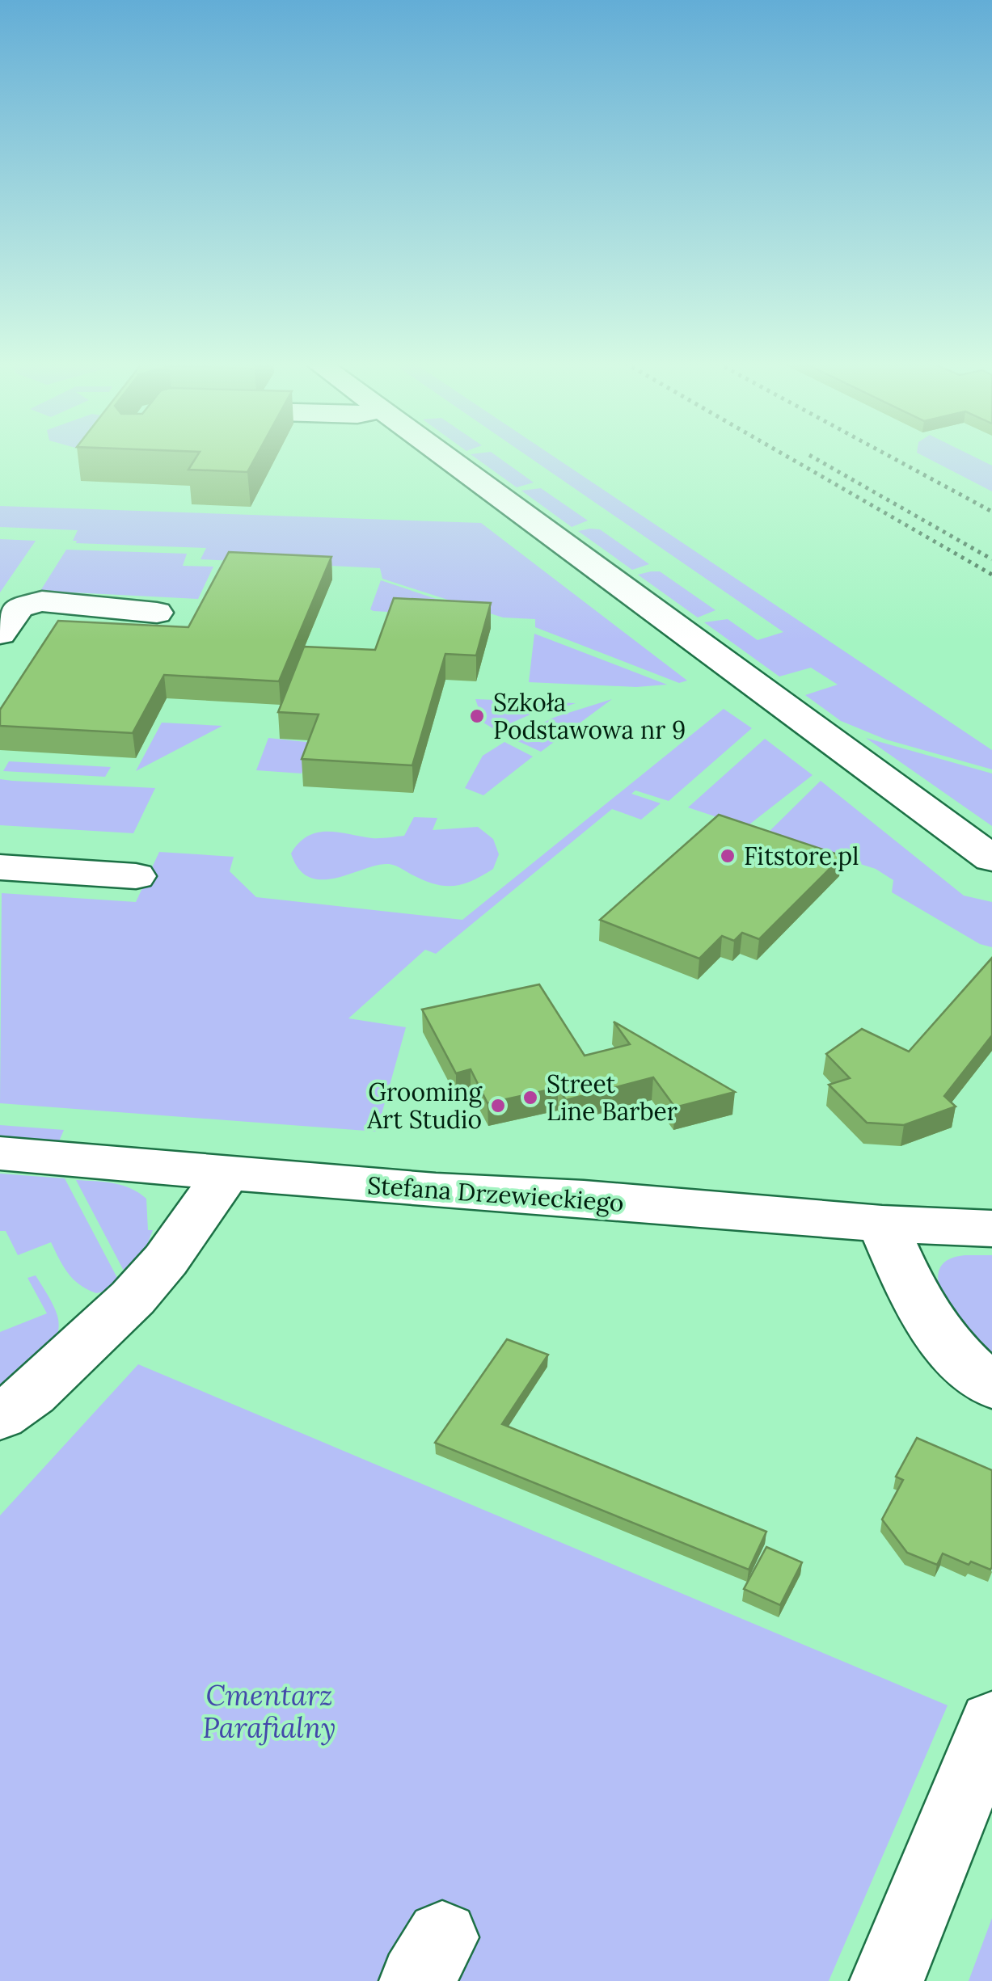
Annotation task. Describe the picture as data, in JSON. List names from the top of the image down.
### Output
{
  "streets": {
    "street": ["Stefana Drzewieckiego"]
  },
  "parks": ["Cmentarz Parafialny"],
  "places": [
    "Szkoła Podstawowa nr 9",
    "Fitstore.pl",
    "Street Line Barber",
    "Grooming Art Studio"
  ]
}
